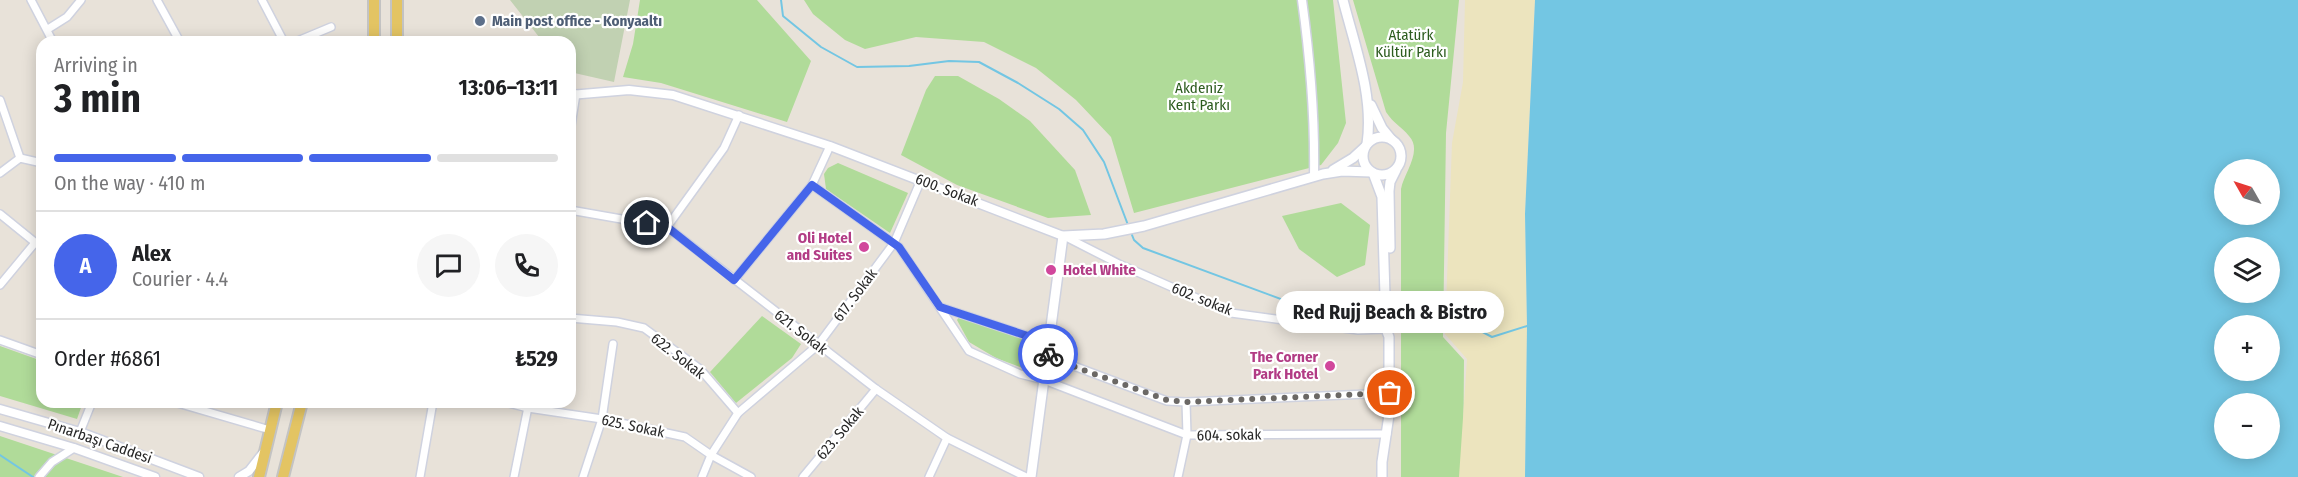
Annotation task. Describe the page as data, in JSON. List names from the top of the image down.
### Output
{
  "streets": {
    "main road": ["600. Sokak"],
    "street": [
      "617. Sokak",
      "602. sokak",
      "621. Sokak",
      "622. Sokak",
      "625. Sokak",
      "623. Sokak",
      "604. sokak",
      "Pınarbaşı Caddesi"
    ]
  },
  "crossings": [
    ["600. Sokak", "617. Sokak"],
    ["600. Sokak", "602. sokak"],
    ["617. Sokak", "621. Sokak"],
    ["617. Sokak", "622. Sokak"],
    ["617. Sokak", "625. Sokak"],
    ["617. Sokak", "604. sokak"],
    ["621. Sokak", "623. Sokak"]
  ],
  "parks": ["Atatürk Kültür Parkı", "Akdeniz Kent Parkı"],
  "places": [
    "Main post office - Konyaaltı",
    "Oli Hotel and Suites",
    "Hotel White",
    "The Corner Park Hotel",
    "Red Rujj Beach & Bistro"
  ],
  "north": "top left",
  "page": {
    "heading": ["3 min", "Arriving in", "13:06–13:11"],
    "panel": [
      "Alex",
      "Courier · 4.4",
      "Order #6861",
      "₺529"
    ],
    "bar": "On the way · 410 m",
    "map_buttons": ["+", "−"],
    "round": "A",
    "bubble": "Red Rujj Beach & Bistro"
  }
}
